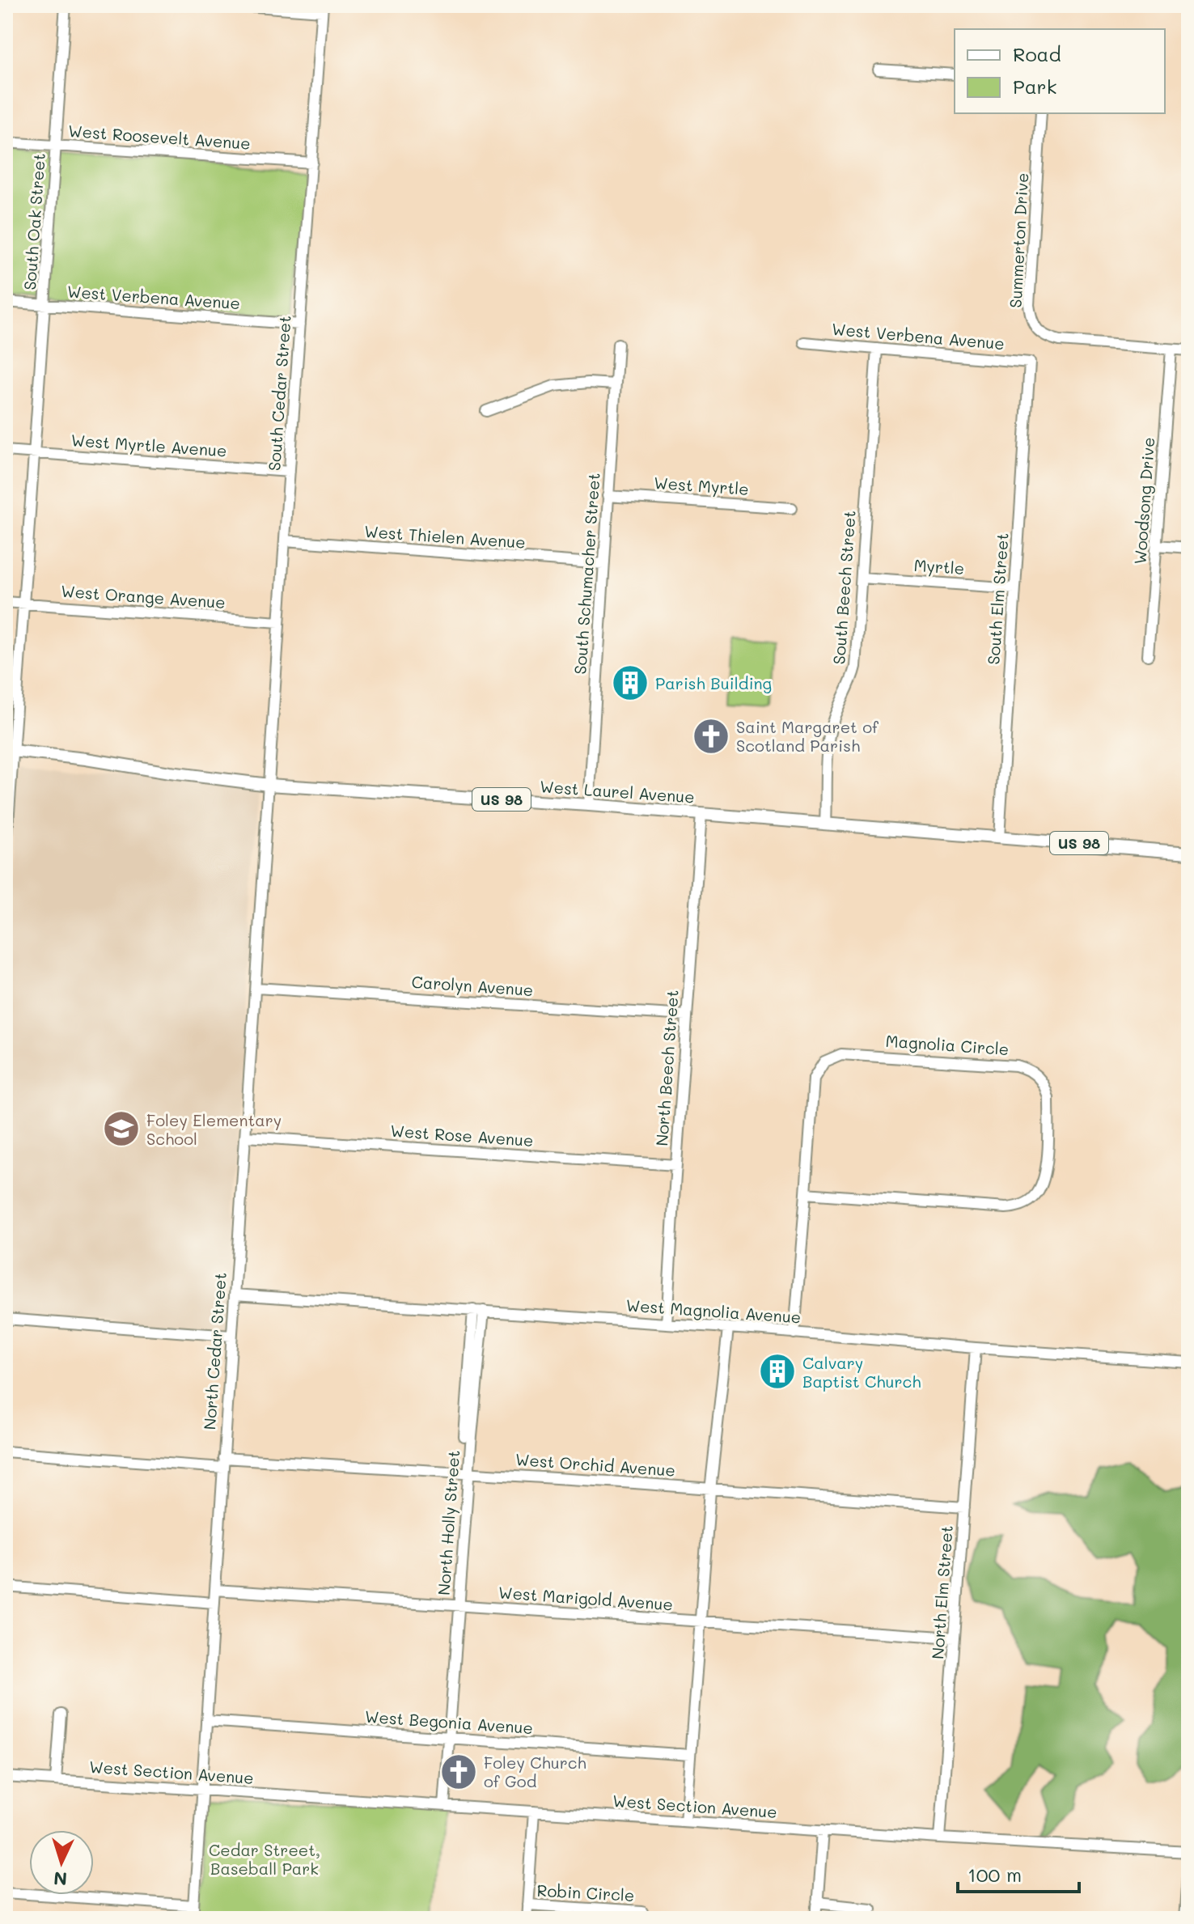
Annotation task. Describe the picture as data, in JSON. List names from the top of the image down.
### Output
{
  "streets": {
    "main road": ["West Laurel Avenue", "US 98"],
    "street": [
      "West Roosevelt Avenue",
      "South Oak Street",
      "Summerton Drive",
      "West Verbena Avenue",
      "South Cedar Street",
      "West Myrtle Avenue",
      "West Myrtle",
      "Woodsong Drive",
      "West Thielen Avenue",
      "Myrtle",
      "South Schumacher Street",
      "South Beech Street",
      "West Orange Avenue",
      "South Elm Street",
      "Carolyn Avenue",
      "Magnolia Circle",
      "North Beech Street",
      "West Rose Avenue",
      "West Magnolia Avenue",
      "North Cedar Street",
      "West Orchid Avenue",
      "North Holly Street",
      "North Elm Street",
      "West Marigold Avenue",
      "West Begonia Avenue",
      "West Section Avenue",
      "Robin Circle"
    ]
  },
  "crossings": [
    ["West Roosevelt Avenue", "South Oak Street"],
    ["West Roosevelt Avenue", "South Cedar Street"],
    ["South Oak Street", "West Verbena Avenue"],
    ["South Oak Street", "West Myrtle Avenue"],
    ["South Oak Street", "West Orange Avenue"],
    ["South Oak Street", "West Laurel Avenue"],
    ["Summerton Drive", "Woodsong Drive"],
    ["West Verbena Avenue", "South Cedar Street"],
    ["West Verbena Avenue", "South Beech Street"],
    ["West Verbena Avenue", "South Elm Street"],
    ["South Cedar Street", "West Myrtle Avenue"],
    ["South Cedar Street", "West Thielen Avenue"],
    ["South Cedar Street", "West Orange Avenue"],
    ["South Cedar Street", "West Laurel Avenue"],
    ["South Cedar Street", "North Cedar Street"],
    ["West Myrtle", "South Schumacher Street"],
    ["West Thielen Avenue", "South Schumacher Street"],
    ["Myrtle", "South Beech Street"],
    ["Myrtle", "South Elm Street"],
    ["South Schumacher Street", "West Laurel Avenue"],
    ["South Beech Street", "West Laurel Avenue"],
    ["South Elm Street", "West Laurel Avenue"],
    ["West Laurel Avenue", "North Beech Street"],
    ["West Laurel Avenue", "North Cedar Street"],
    ["Carolyn Avenue", "North Beech Street"],
    ["Carolyn Avenue", "North Cedar Street"],
    ["Magnolia Circle", "West Magnolia Avenue"],
    ["North Beech Street", "West Rose Avenue"],
    ["North Beech Street", "West Magnolia Avenue"],
    ["West Rose Avenue", "North Cedar Street"],
    ["West Magnolia Avenue", "North Cedar Street"],
    ["West Magnolia Avenue", "North Elm Street"],
    ["North Cedar Street", "West Orchid Avenue"],
    ["North Cedar Street", "West Marigold Avenue"],
    ["North Cedar Street", "West Begonia Avenue"],
    ["North Cedar Street", "West Section Avenue"],
    ["West Orchid Avenue", "North Holly Street"],
    ["West Orchid Avenue", "North Elm Street"],
    ["North Holly Street", "West Marigold Avenue"],
    ["North Holly Street", "West Begonia Avenue"],
    ["North Holly Street", "West Section Avenue"],
    ["North Elm Street", "West Marigold Avenue"],
    ["North Elm Street", "West Section Avenue"]
  ],
  "parks": ["Cedar Street, Baseball Park"],
  "places": {
    "building": ["Parish Building", "Calvary Baptist Church"],
    "church": ["Saint Margaret of Scotland Parish", "Foley Church of God"],
    "school or university": ["Foley Elementary School"]
  },
  "legend": ["Road", "Park"],
  "scale_bar": "100 m",
  "north": "bottom"
}
